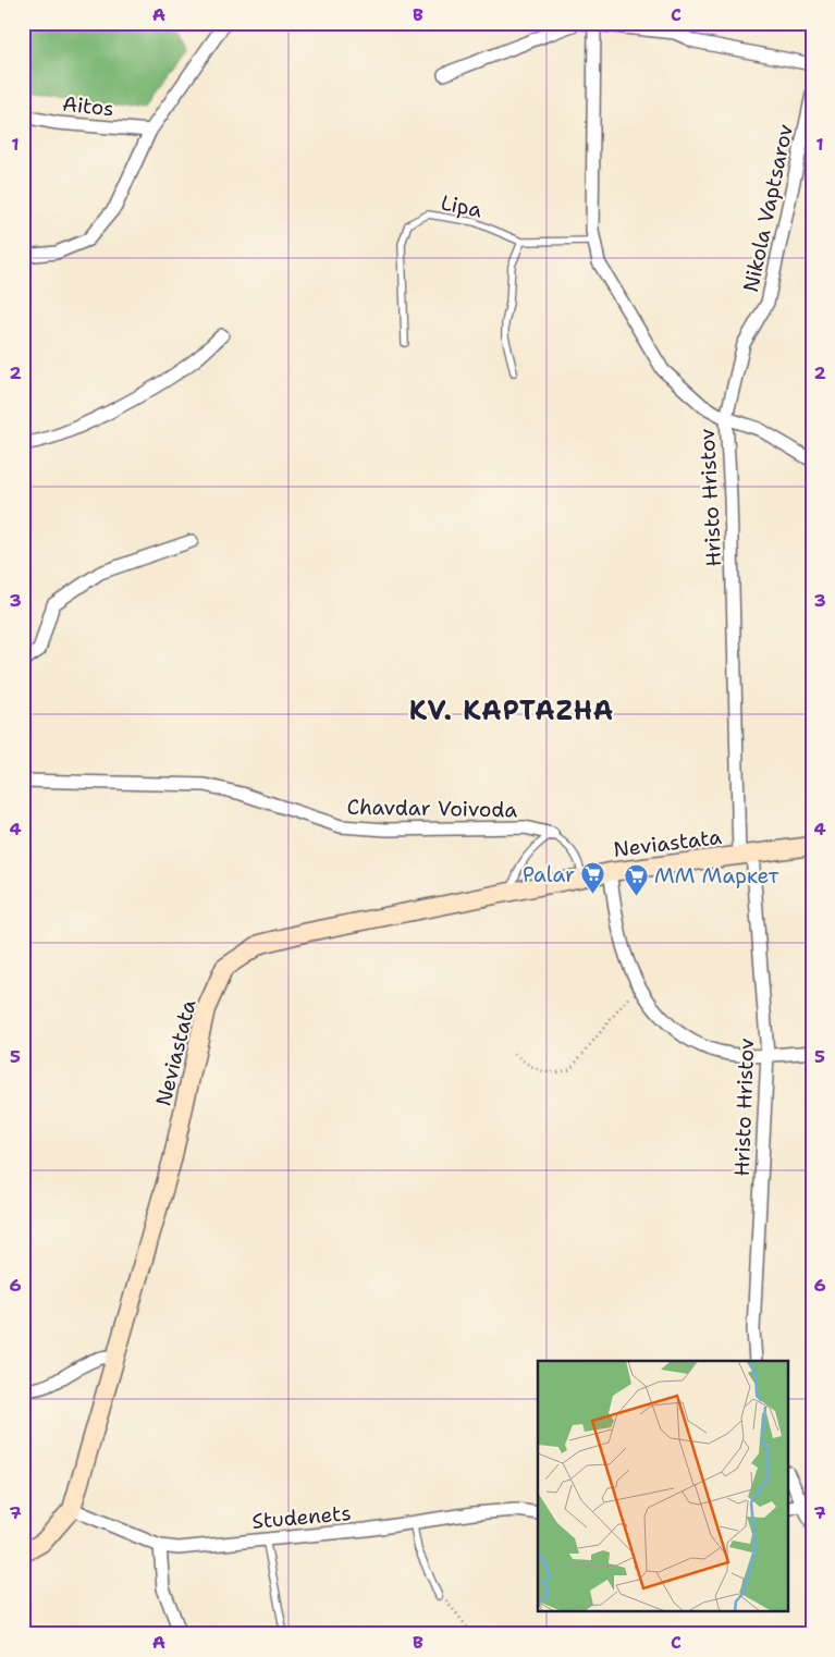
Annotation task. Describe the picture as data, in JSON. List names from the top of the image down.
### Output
{
  "streets": {
    "street": [
      "Aitos",
      "Nikola Vaptsarov",
      "Hristo Hristov",
      "Chavdar Voivoda",
      "Neviastata",
      "Studenets"
    ],
    "lane": ["Lipa"]
  },
  "crossings": [
    ["Lipa", "Hristo Hristov"],
    ["Nikola Vaptsarov", "Hristo Hristov"],
    ["Hristo Hristov", "Neviastata"],
    ["Neviastata", "Studenets"]
  ],
  "districts": ["KV. KAPTAZHA"],
  "places": {
    "supermarket": ["Palar", "ММ Маркет"]
  },
  "grid": {
    "columns": ["A", "B", "C"],
    "rows": [
      "1",
      "2",
      "3",
      "4",
      "5",
      "6",
      "7"
    ]
  }
}
